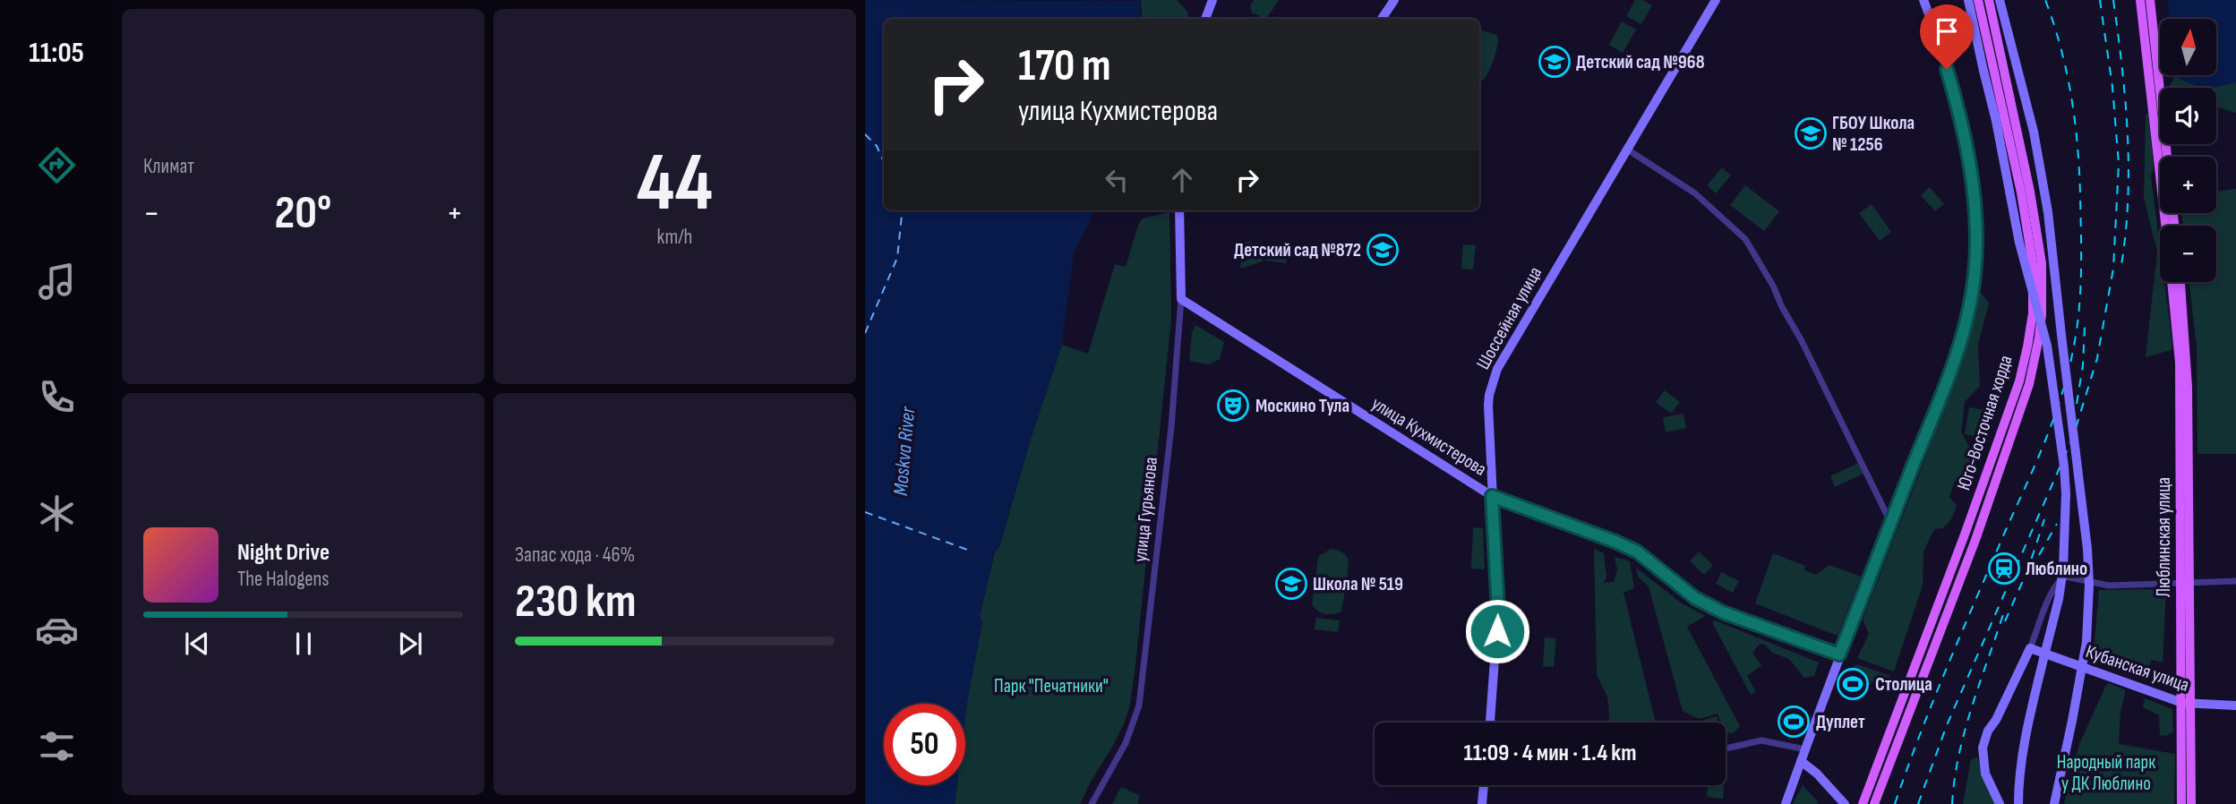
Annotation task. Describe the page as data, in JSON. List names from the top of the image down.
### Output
{
  "streets": {
    "main road": [
      "Шоссейная улица",
      "Юго-Восточная хорда",
      "улица Кухмистерова",
      "улица Гурьянова",
      "Люблинская улица",
      "Кубанская улица"
    ]
  },
  "crossings": [
    ["Шоссейная улица", "улица Кухмистерова"],
    ["улица Кухмистерова", "улица Гурьянова"],
    ["Люблинская улица", "Кубанская улица"]
  ],
  "water": ["Moskva River"],
  "parks": ["Парк \"Печатники\"", "Народный парк у ДК Люблино"],
  "places": {
    "school or university": [
      "Детский сад №968",
      "ГБОУ Школа № 1256",
      "Детский сад №872",
      "Школа № 519"
    ],
    "theatre": ["Москино Тула"],
    "station": ["Люблино"],
    "sports": ["Столица", "Дуплет"]
  },
  "north": "top",
  "page": {
    "tabs": "11:05",
    "tile": [
      "Климат",
      ["44", "km/h"],
      ["Запас хода · 46%", "230 km"]
    ],
    "map_buttons": ["+", "−"],
    "turn": ["170 m", "улица Кухмистерова"],
    "heat": ["−", "20°", "+"],
    "song": ["Night Drive", "The Halogens"],
    "limit": "50",
    "trip": "11:09 · 4 мин · 1.4 km"
  }
}
